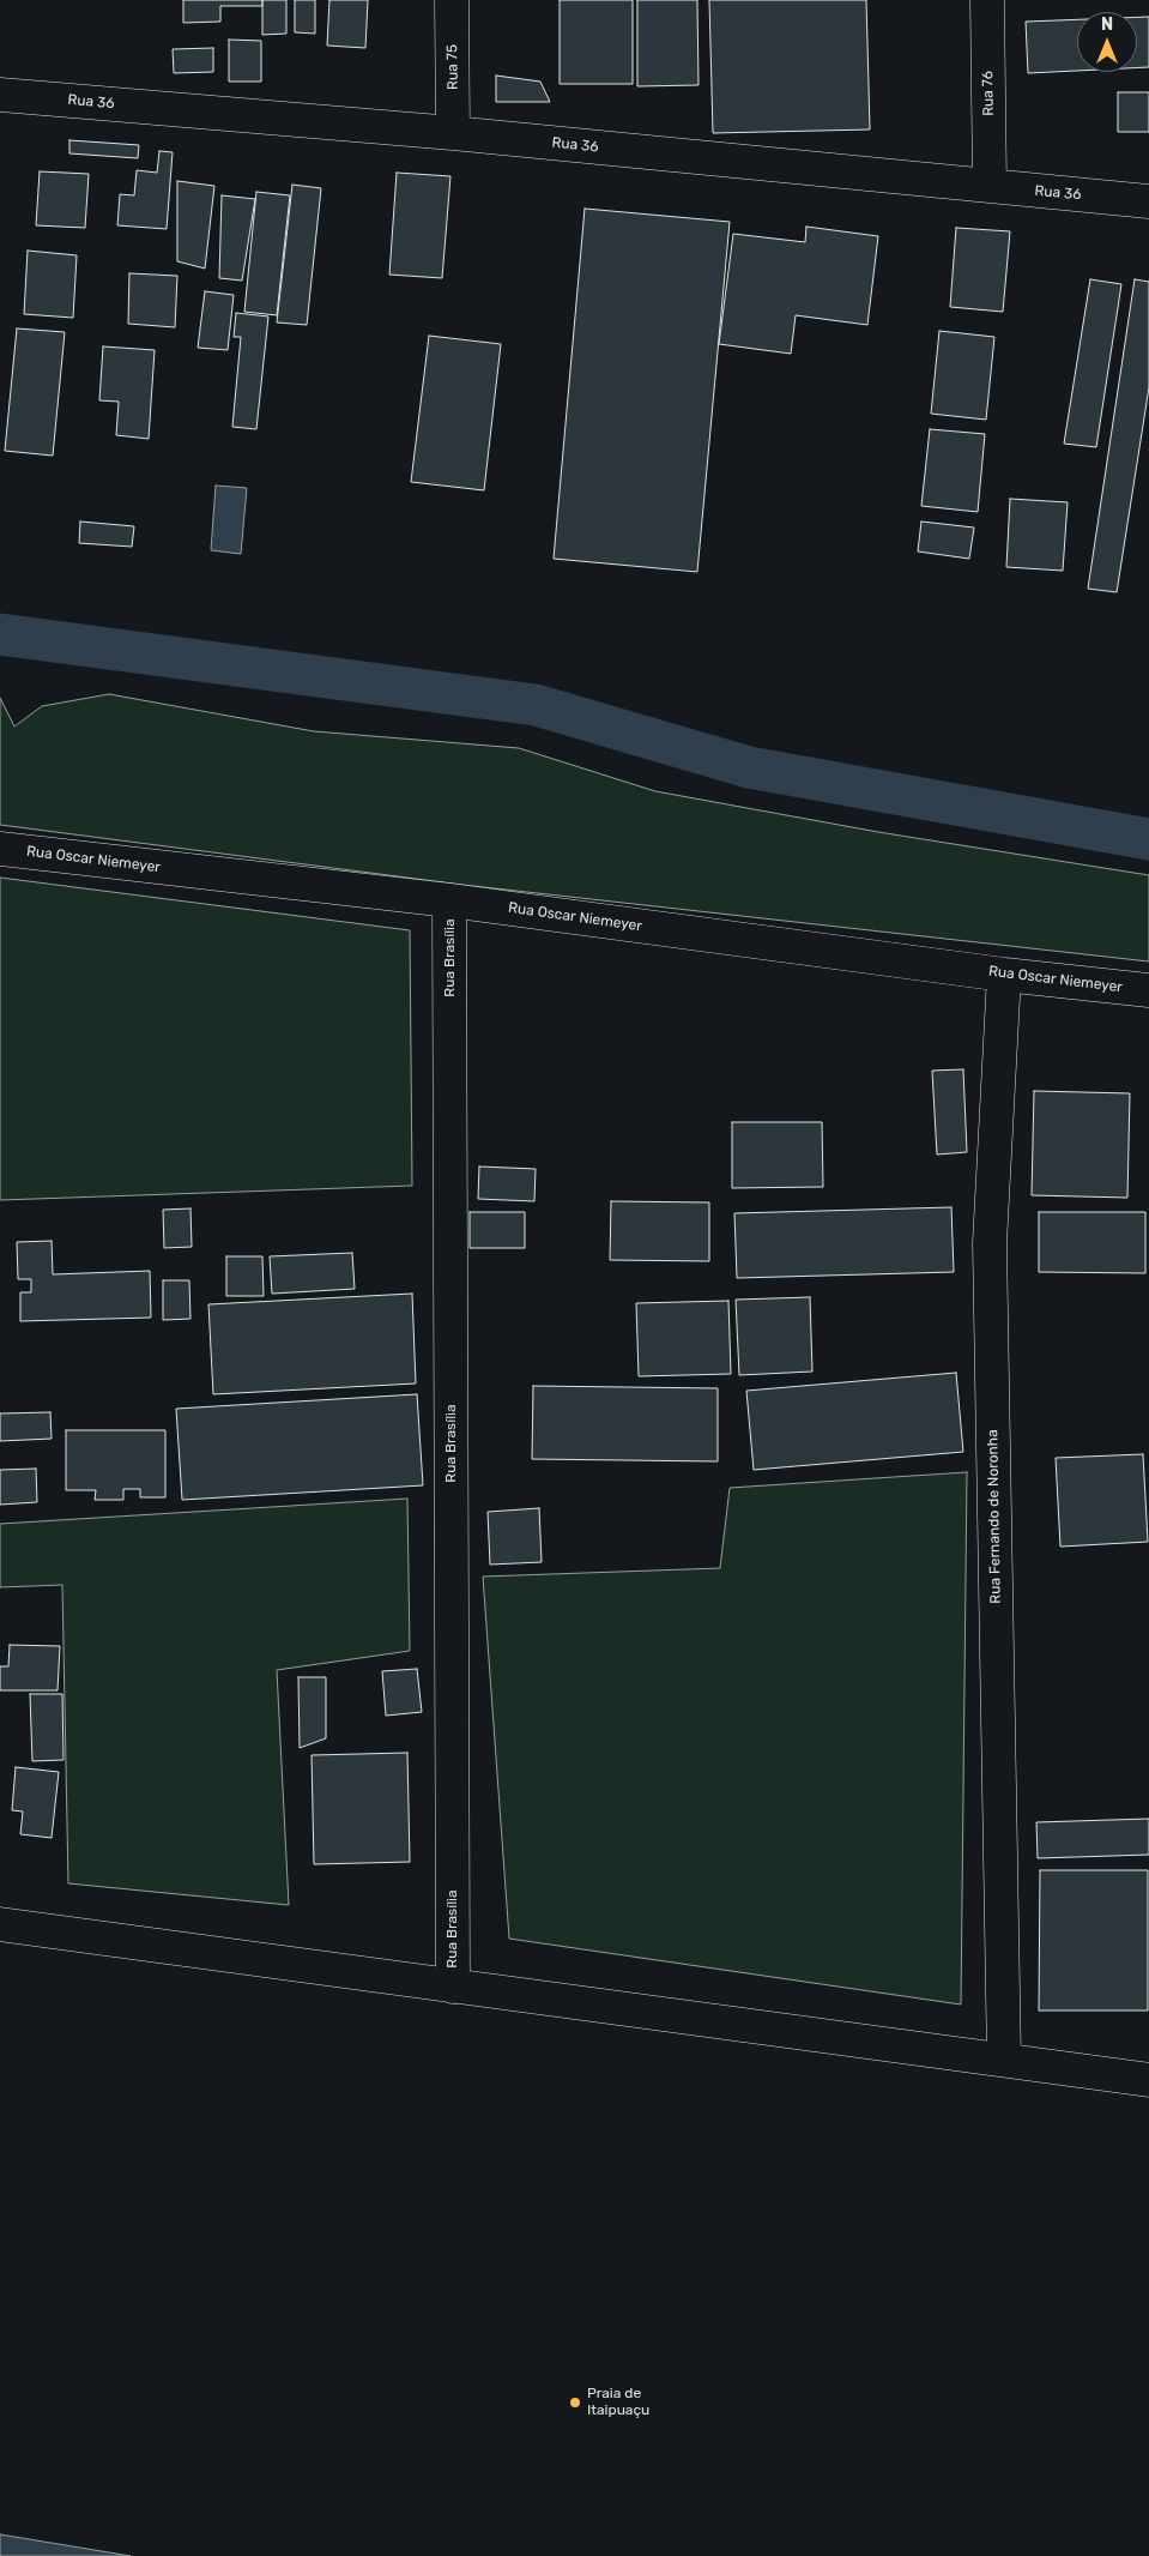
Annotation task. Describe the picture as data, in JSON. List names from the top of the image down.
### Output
{
  "streets": {
    "street": [
      "Rua 75",
      "Rua 76",
      "Rua 36",
      "Rua Oscar Niemeyer",
      "Rua Brasília",
      "Rua Fernando de Noronha"
    ]
  },
  "crossings": [
    ["Rua 75", "Rua 36"],
    ["Rua 76", "Rua 36"],
    ["Rua Oscar Niemeyer", "Rua Brasília"],
    ["Rua Oscar Niemeyer", "Rua Fernando de Noronha"]
  ],
  "places": ["Praia de Itaipuaçu"],
  "north": "top"
}
